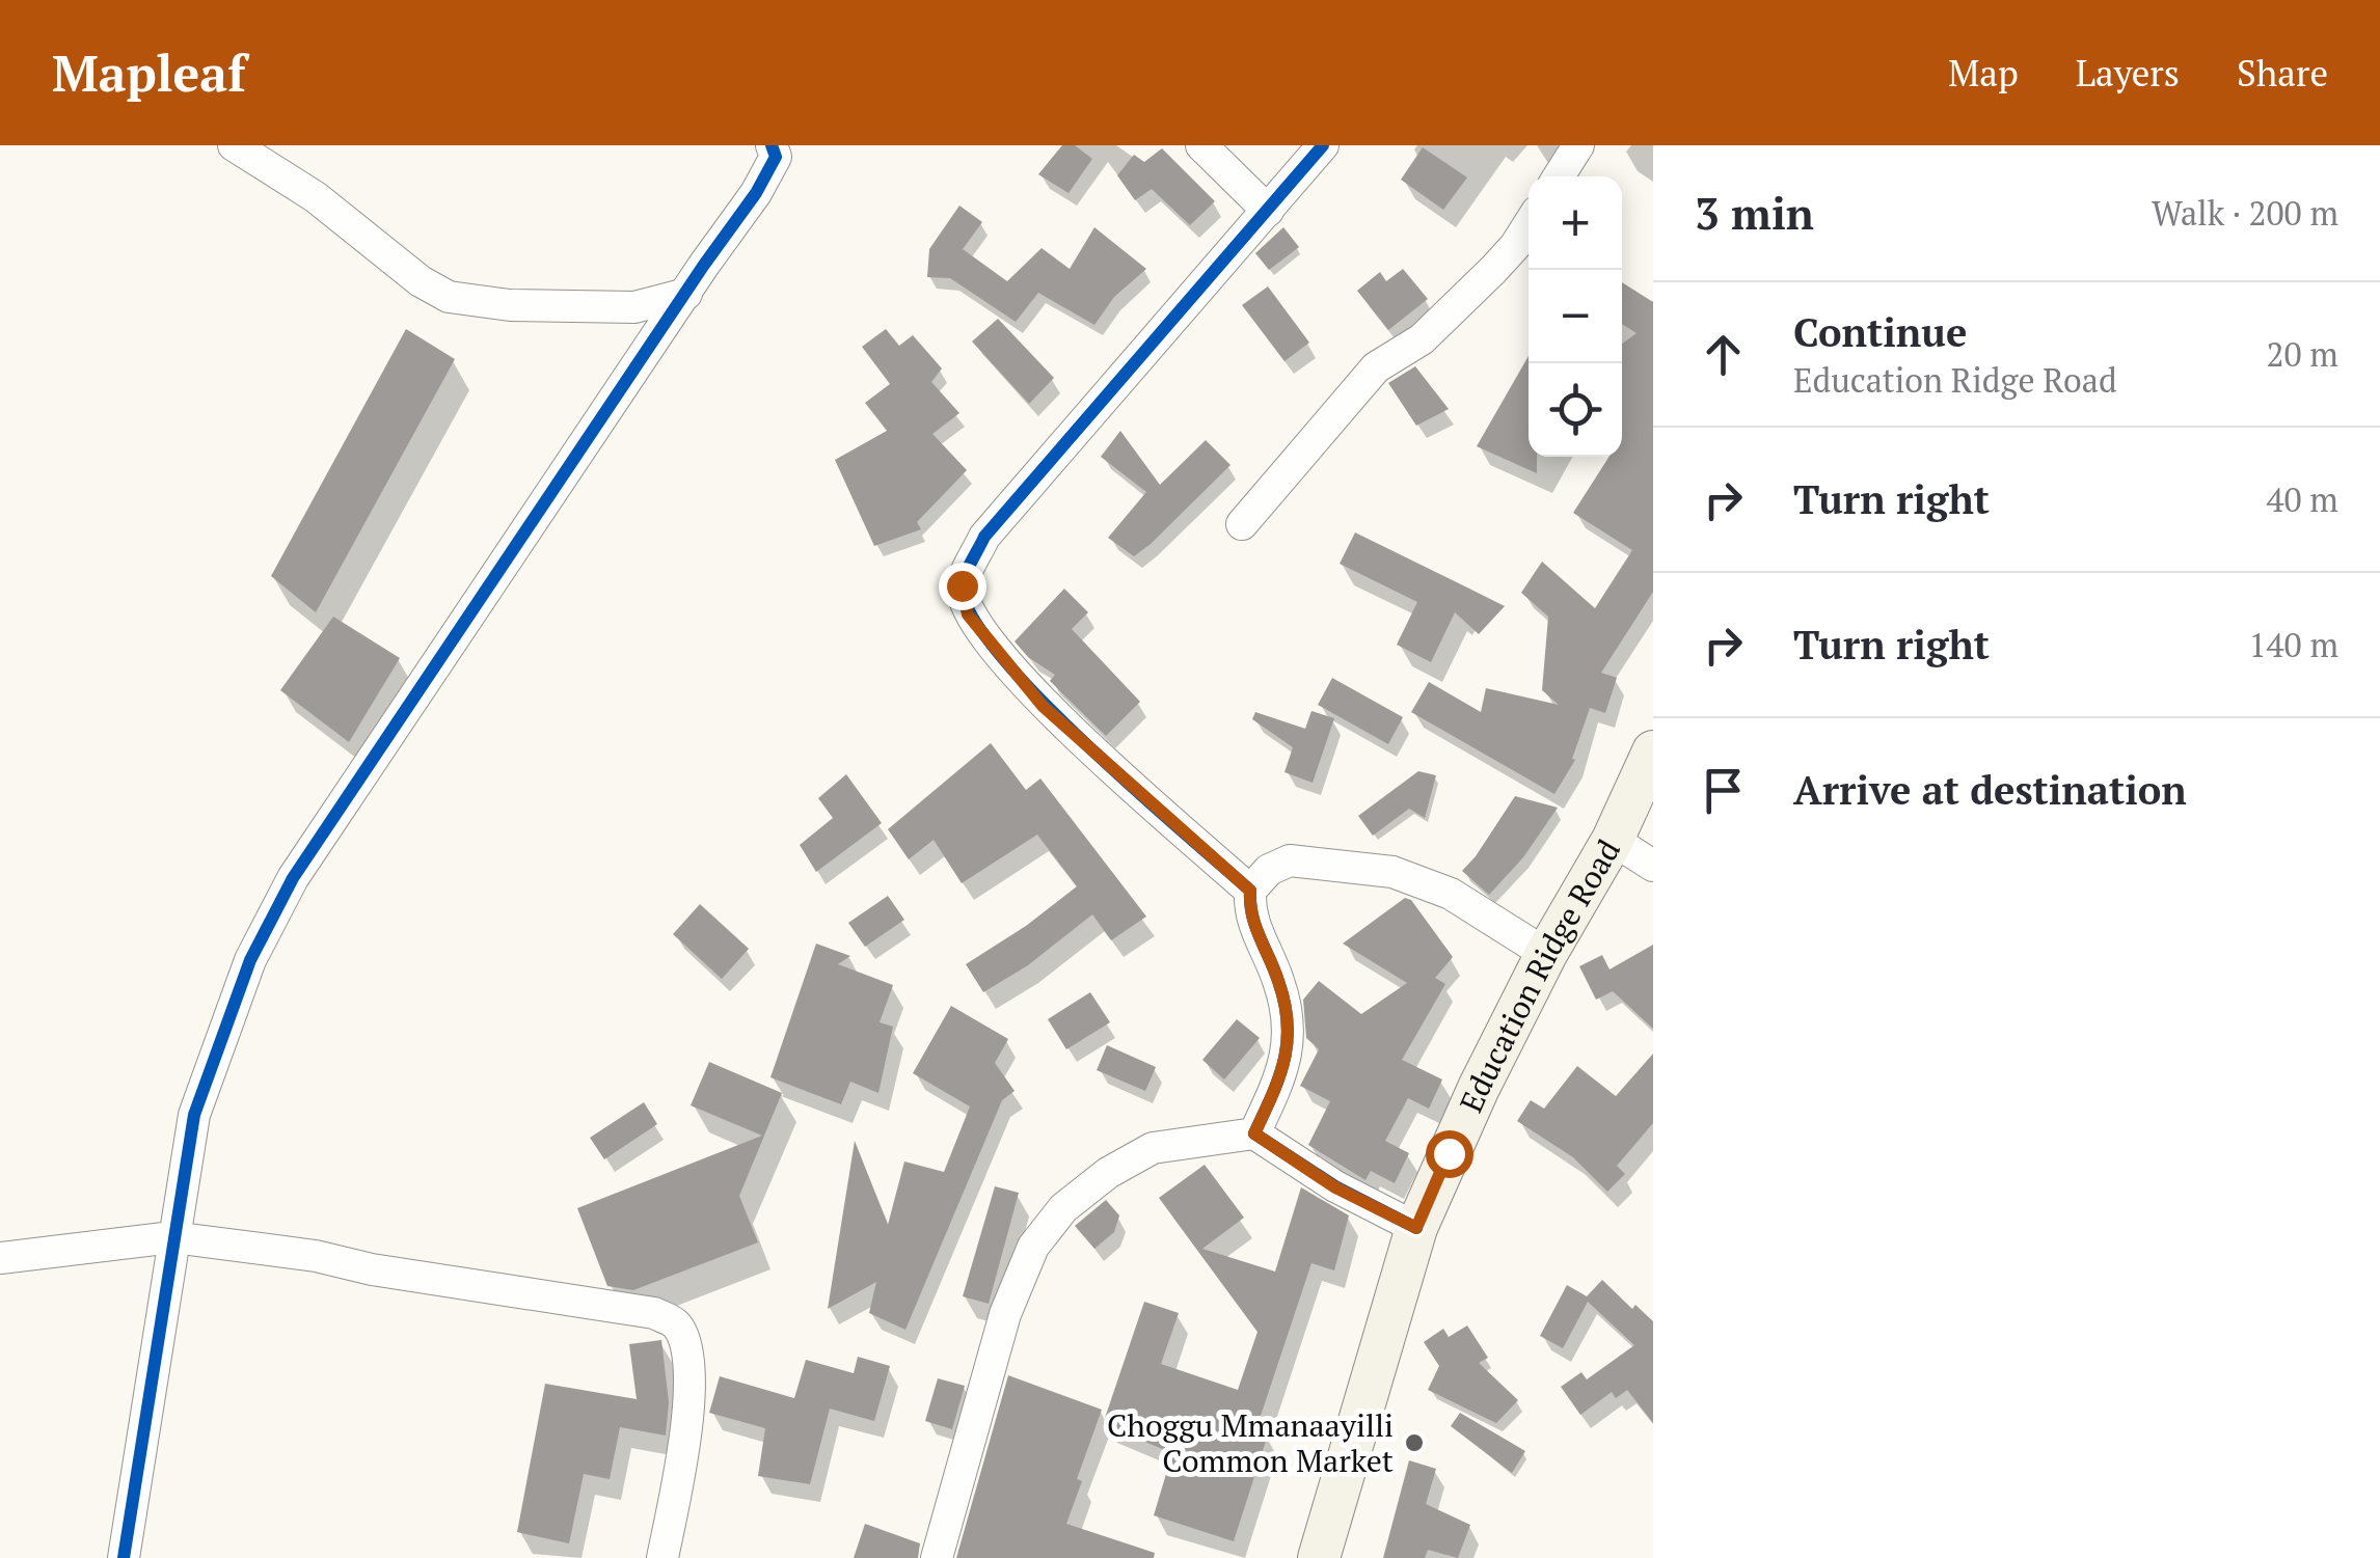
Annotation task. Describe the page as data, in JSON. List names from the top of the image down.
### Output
{
  "streets": {
    "main road": ["Education Ridge Road"]
  },
  "places": ["Choggu Mmanaayilli Common Market"],
  "page": {
    "header": "Mapleaf",
    "nav": ["Map", "Layers", "Share"],
    "heading": ["3 min", "Walk · 200 m"],
    "map_buttons": ["+", "−"],
    "list": [
      ["Continue", "Education Ridge Road", "20 m"],
      ["Turn right", "40 m"],
      ["Turn right", "140 m"],
      "Arrive at destination"
    ]
  }
}
